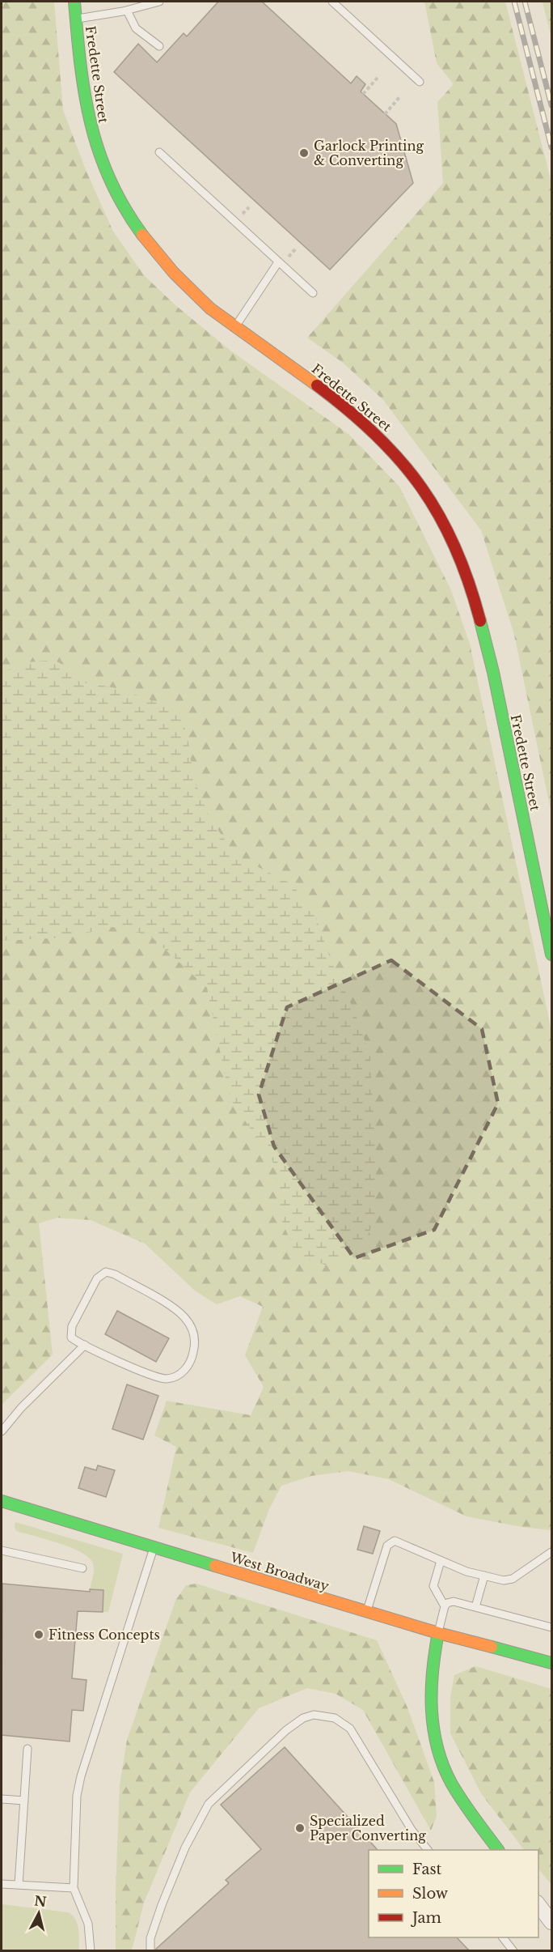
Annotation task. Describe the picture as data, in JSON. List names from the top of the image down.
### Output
{
  "streets": {
    "street": ["Fredette Street", "West Broadway"]
  },
  "places": ["Garlock Printing & Converting", "Fitness Concepts", "Specialized Paper Converting"],
  "legend": ["Fast", "Slow", "Jam"],
  "north": "top"
}
